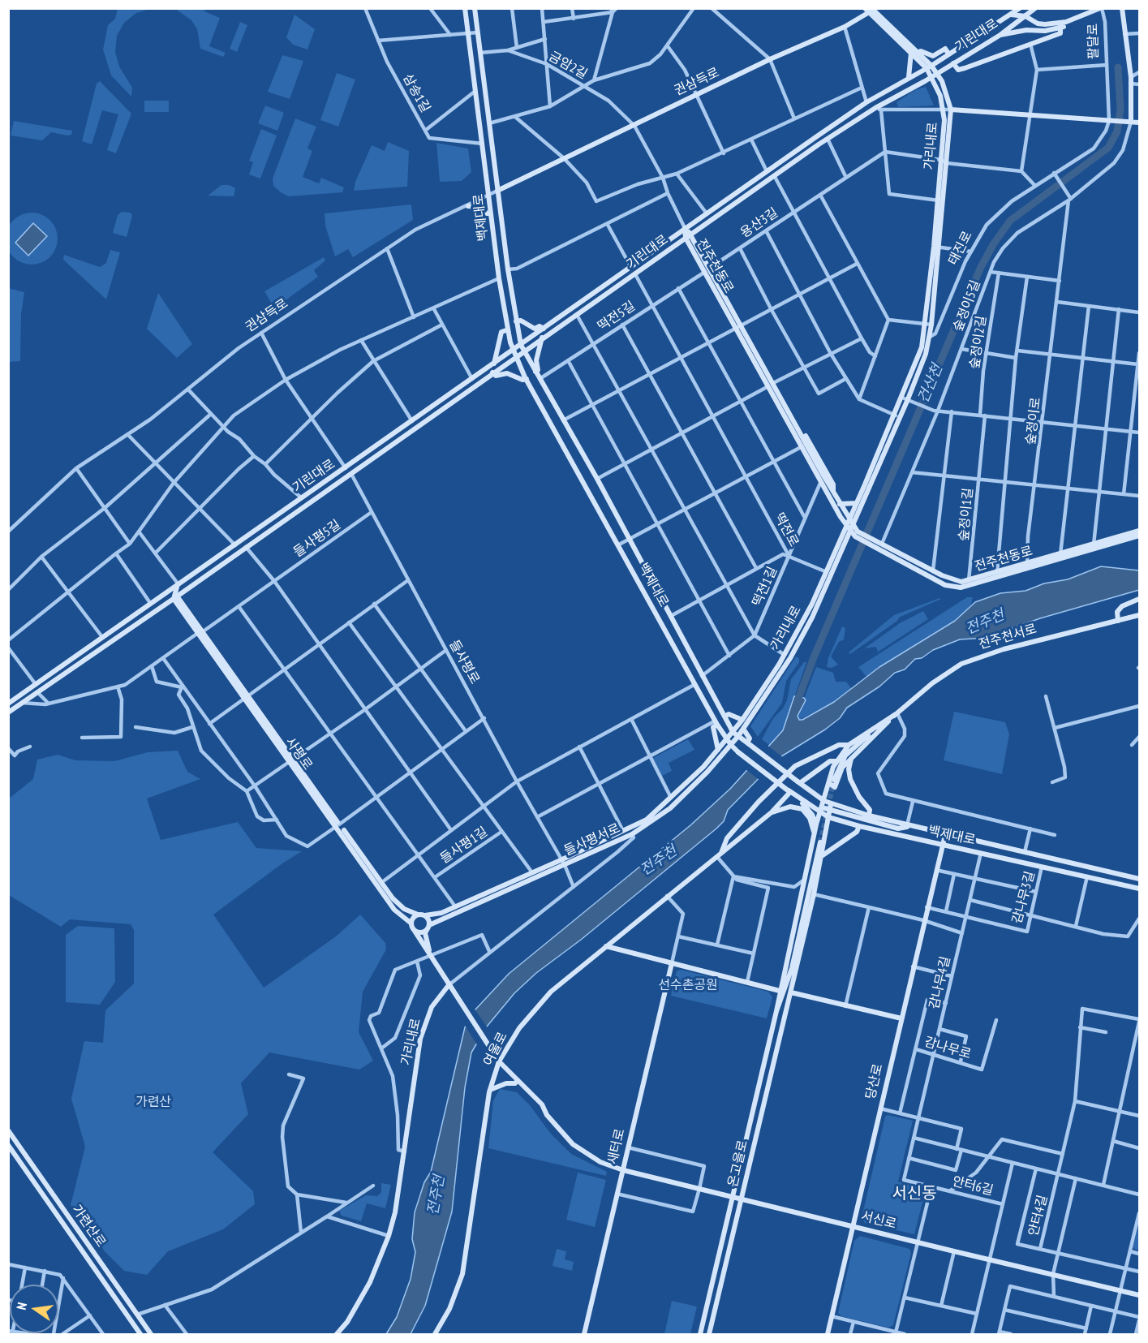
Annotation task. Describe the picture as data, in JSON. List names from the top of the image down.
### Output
{
  "streets": {
    "street": [
      "기린대로",
      "팔달로",
      "금암2길",
      "권삼득로",
      "삼송1길",
      "가리내로",
      "백제대로",
      "용산3길",
      "태진로",
      "전주천동로",
      "숲정이5길",
      "떡전5길",
      "숲정이2길",
      "숲정이로",
      "숲정이1길",
      "떡전로",
      "들사평5길",
      "떡전1길",
      "전주천서로",
      "들사평로",
      "사평로",
      "들사평서로",
      "들사평1길",
      "감나무3길",
      "감나무4길",
      "감나무로",
      "여울로",
      "당산로",
      "새터로",
      "온고을로",
      "안터6길",
      "안터4길",
      "서신로",
      "가련산로"
    ]
  },
  "crossings": [
    ["기린대로", "팔달로"],
    ["기린대로", "가리내로"],
    ["기린대로", "백제대로"],
    ["기린대로", "전주천동로"],
    ["기린대로", "떡전로"],
    ["기린대로", "들사평5길"],
    ["기린대로", "들사평로"],
    ["기린대로", "사평로"],
    ["금암2길", "권삼득로"],
    ["금암2길", "백제대로"],
    ["권삼득로", "백제대로"],
    ["삼송1길", "백제대로"],
    ["가리내로", "백제대로"],
    ["가리내로", "태진로"],
    ["가리내로", "전주천동로"],
    ["가리내로", "떡전로"],
    ["가리내로", "들사평로"],
    ["가리내로", "사평로"],
    ["가리내로", "들사평서로"],
    ["백제대로", "떡전5길"],
    ["백제대로", "떡전1길"],
    ["백제대로", "들사평서로"],
    ["백제대로", "들사평1길"],
    ["백제대로", "감나무3길"],
    ["백제대로", "감나무4길"],
    ["백제대로", "여울로"],
    ["백제대로", "당산로"],
    ["백제대로", "온고을로"],
    ["용산3길", "전주천동로"],
    ["전주천동로", "숲정이5길"],
    ["전주천동로", "떡전5길"],
    ["전주천동로", "숲정이로"],
    ["전주천동로", "숲정이1길"],
    ["전주천동로", "떡전1길"],
    ["숲정이5길", "숲정이로"],
    ["숲정이5길", "숲정이1길"],
    ["떡전5길", "떡전로"],
    ["숲정이2길", "숲정이1길"],
    ["숲정이로", "숲정이1길"],
    ["떡전로", "떡전1길"],
    ["들사평5길", "들사평로"],
    ["들사평5길", "사평로"],
    ["들사평5길", "들사평1길"],
    ["전주천서로", "온고을로"],
    ["들사평로", "들사평서로"],
    ["들사평로", "들사평1길"],
    ["사평로", "들사평서로"],
    ["사평로", "들사평1길"],
    ["사평로", "서신로"],
    ["감나무3길", "감나무4길"],
    ["감나무4길", "감나무로"],
    ["감나무4길", "안터6길"],
    ["감나무로", "안터6길"],
    ["여울로", "새터로"],
    ["여울로", "서신로"],
    ["당산로", "서신로"],
    ["새터로", "서신로"],
    ["온고을로", "서신로"],
    ["안터6길", "서신로"]
  ],
  "districts": ["서신동"],
  "water": ["건산천", "전주천"],
  "parks": ["선수촌공원", "가련산"],
  "north": "left"
}
